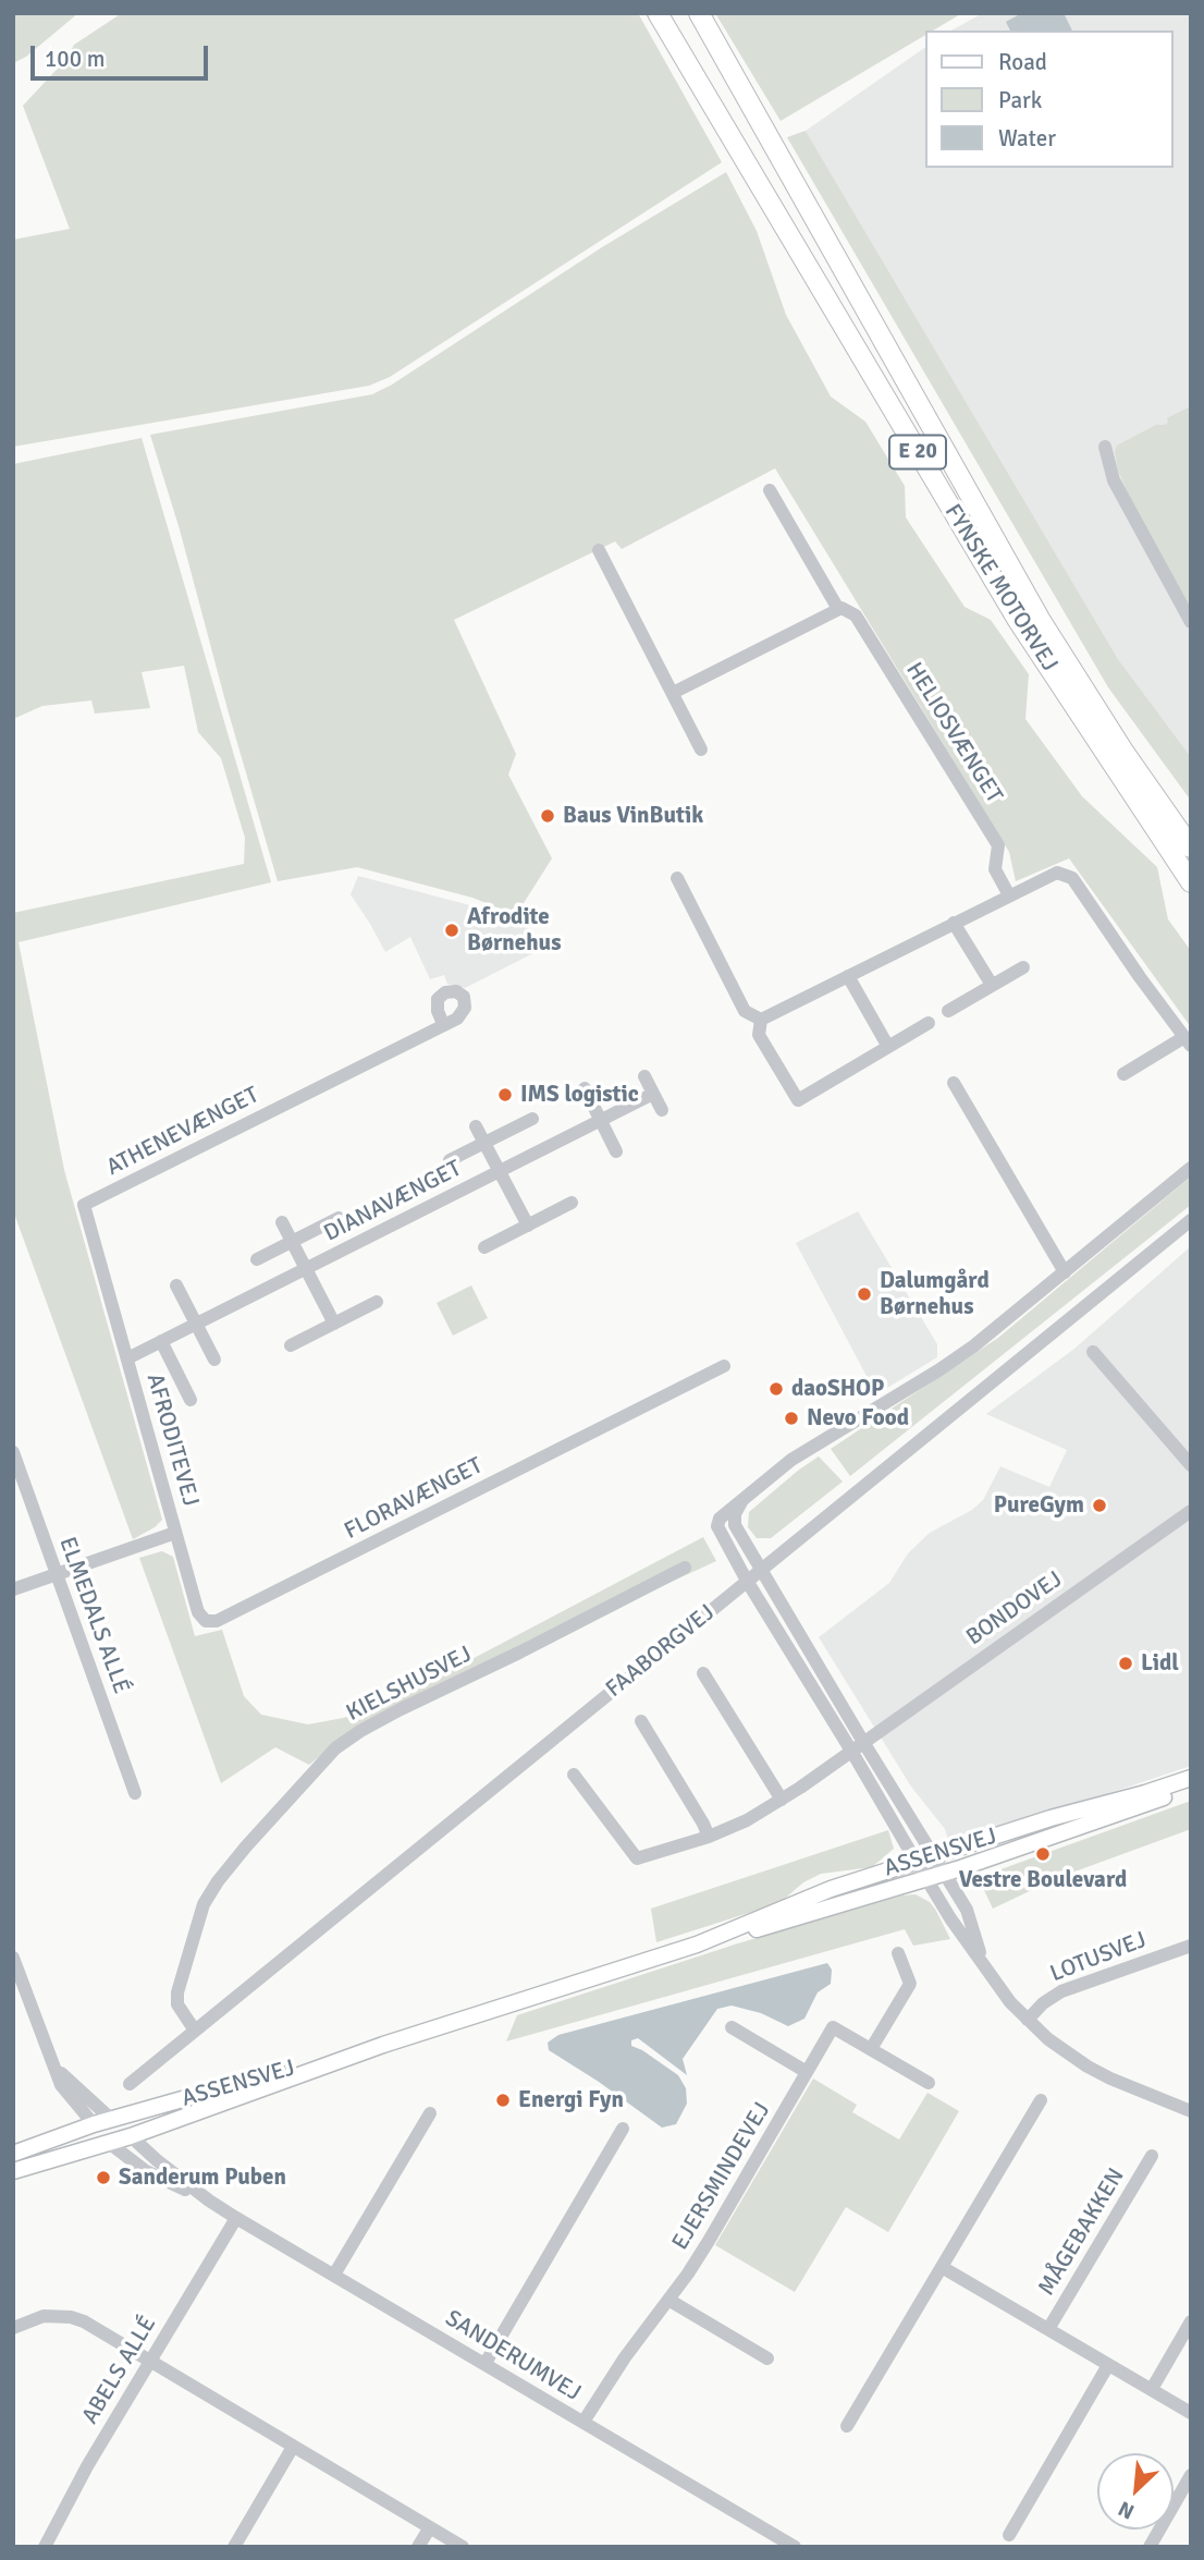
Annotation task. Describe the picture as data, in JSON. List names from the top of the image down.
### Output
{
  "streets": {
    "highway": ["E 20", "FYNSKE MOTORVEJ"],
    "main road": ["ASSENSVEJ"],
    "street": [
      "HELIOSVÆNGET",
      "ATHENEVÆNGET",
      "DIANAVÆNGET",
      "AFRODITEVEJ",
      "FLORAVÆNGET",
      "BONDOVEJ",
      "ELMEDALS ALLÉ",
      "FAABORGVEJ",
      "KIELSHUSVEJ",
      "LOTUSVEJ",
      "EJERSMINDEVEJ",
      "MÅGEBAKKEN",
      "SANDERUMVEJ",
      "ABELS ALLÉ"
    ]
  },
  "crossings": [
    ["ATHENEVÆNGET", "DIANAVÆNGET"],
    ["ATHENEVÆNGET", "AFRODITEVEJ"],
    ["DIANAVÆNGET", "AFRODITEVEJ"],
    ["AFRODITEVEJ", "FLORAVÆNGET"],
    ["FAABORGVEJ", "KIELSHUSVEJ"],
    ["ASSENSVEJ", "SANDERUMVEJ"],
    ["EJERSMINDEVEJ", "SANDERUMVEJ"],
    ["SANDERUMVEJ", "ABELS ALLÉ"]
  ],
  "places": [
    "Baus VinButik",
    "Afrodite Børnehus",
    "IMS logistic",
    "Dalumgård Børnehus",
    "daoSHOP",
    "Nevo Food",
    "PureGym",
    "Lidl",
    "Vestre Boulevard",
    "Energi Fyn",
    "Sanderum Puben"
  ],
  "legend": ["Road", "Park", "Water"],
  "scale_bar": "100 m",
  "north": "bottom left"
}
